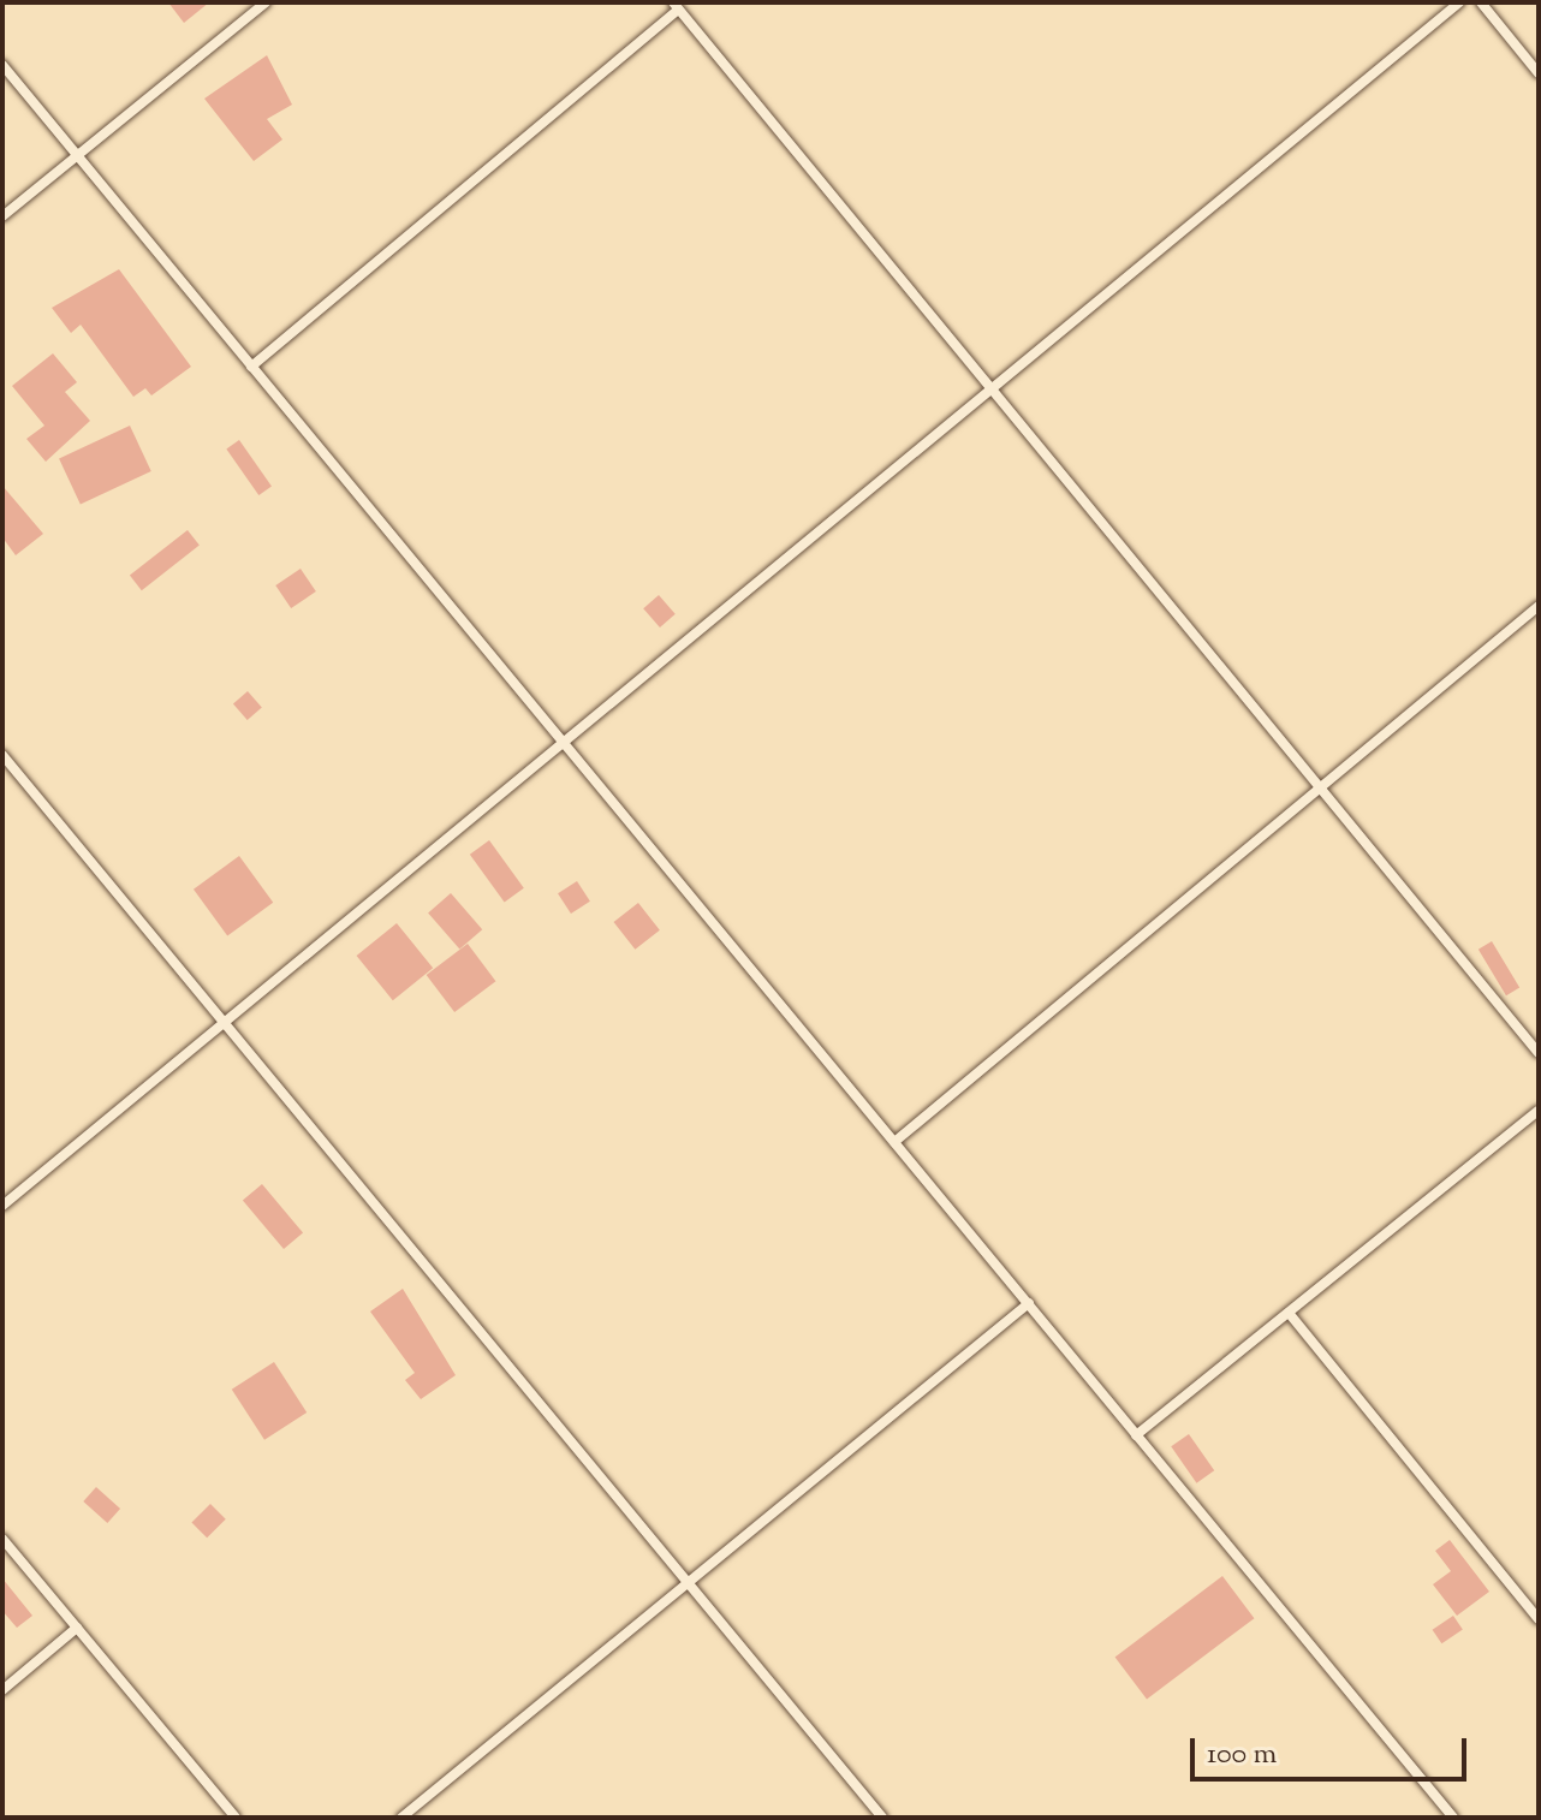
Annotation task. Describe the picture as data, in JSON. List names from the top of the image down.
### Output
{
  "scale_bar": "100 m"
}
